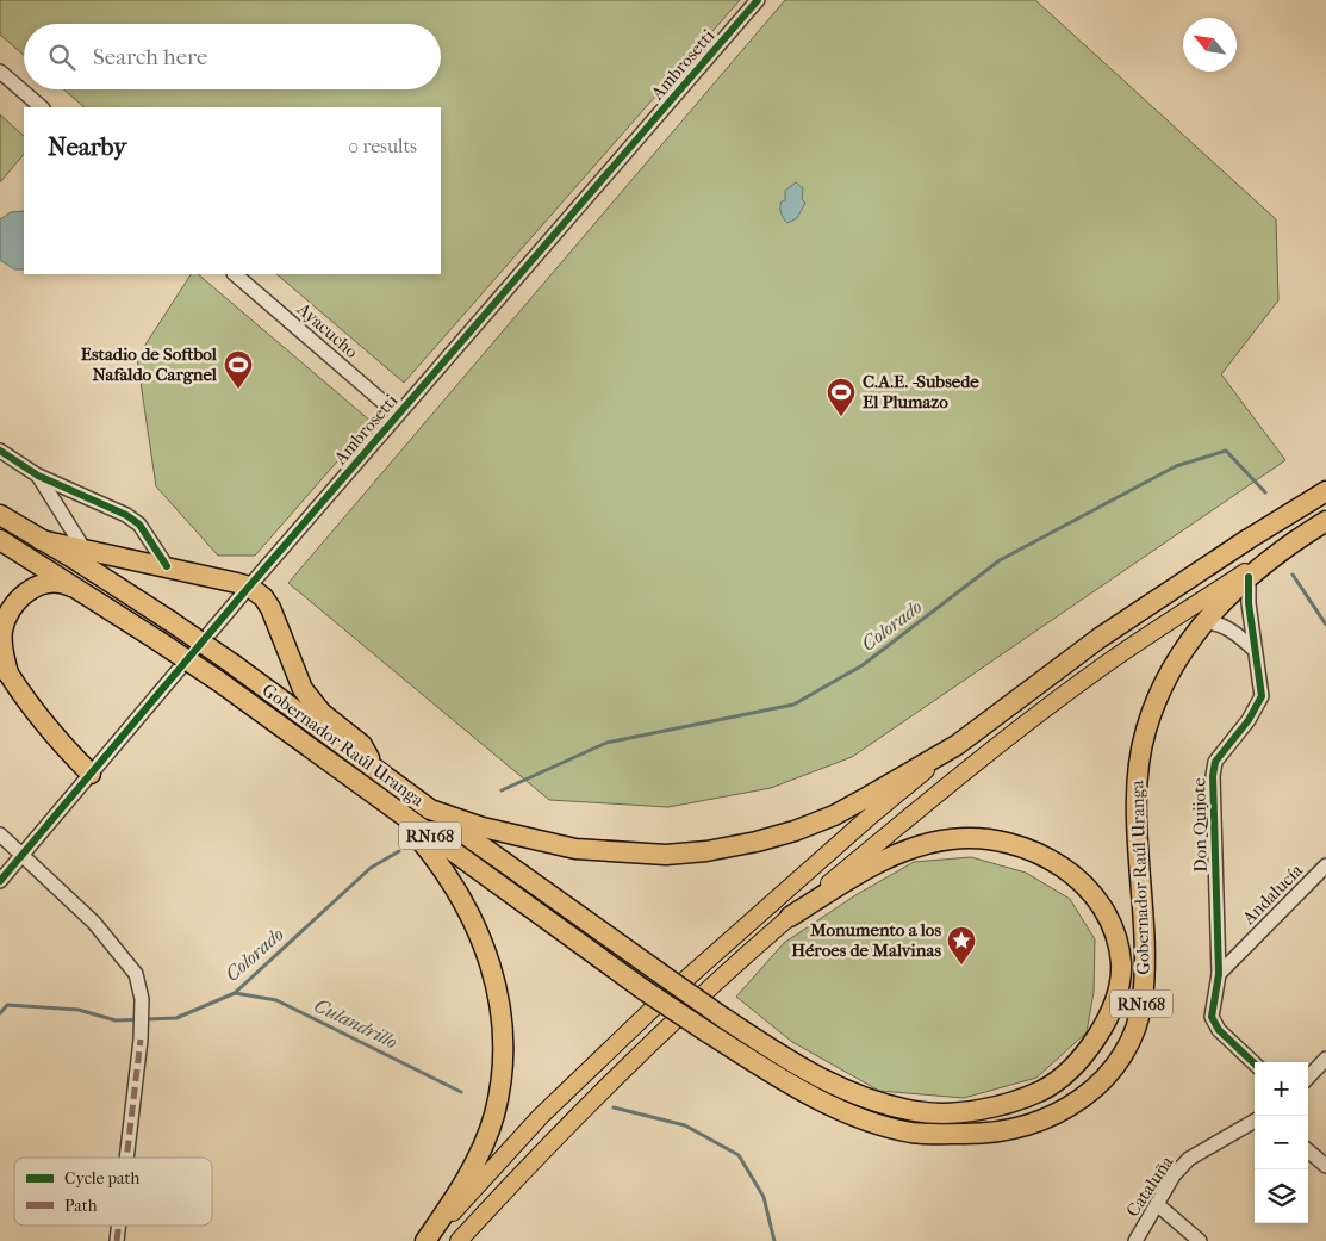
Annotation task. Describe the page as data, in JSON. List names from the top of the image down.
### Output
{
  "streets": {
    "highway": ["Gobernador Raúl Uranga", "RN168"],
    "street": [
      "Ambrosetti",
      "Ayacucho",
      "Don Quijote",
      "Andalucía",
      "Cataluña"
    ]
  },
  "crossings": [
    ["Ambrosetti", "Ayacucho"],
    ["Gobernador Raúl Uranga", "Don Quijote"],
    ["Don Quijote", "Andalucía"]
  ],
  "water": ["Colorado", "Culandrillo"],
  "places": {
    "sports": ["Estadio de Softbol Nafaldo Cargnel", "C.A.E. -Subsede El Plumazo"],
    "place": ["Monumento a los Héroes de Malvinas"]
  },
  "legend": ["Cycle path", "Path"],
  "north": "top left",
  "page": {
    "search": "Search here",
    "heading": ["Nearby", "0 results"],
    "map_buttons": ["+", "−"]
  }
}
